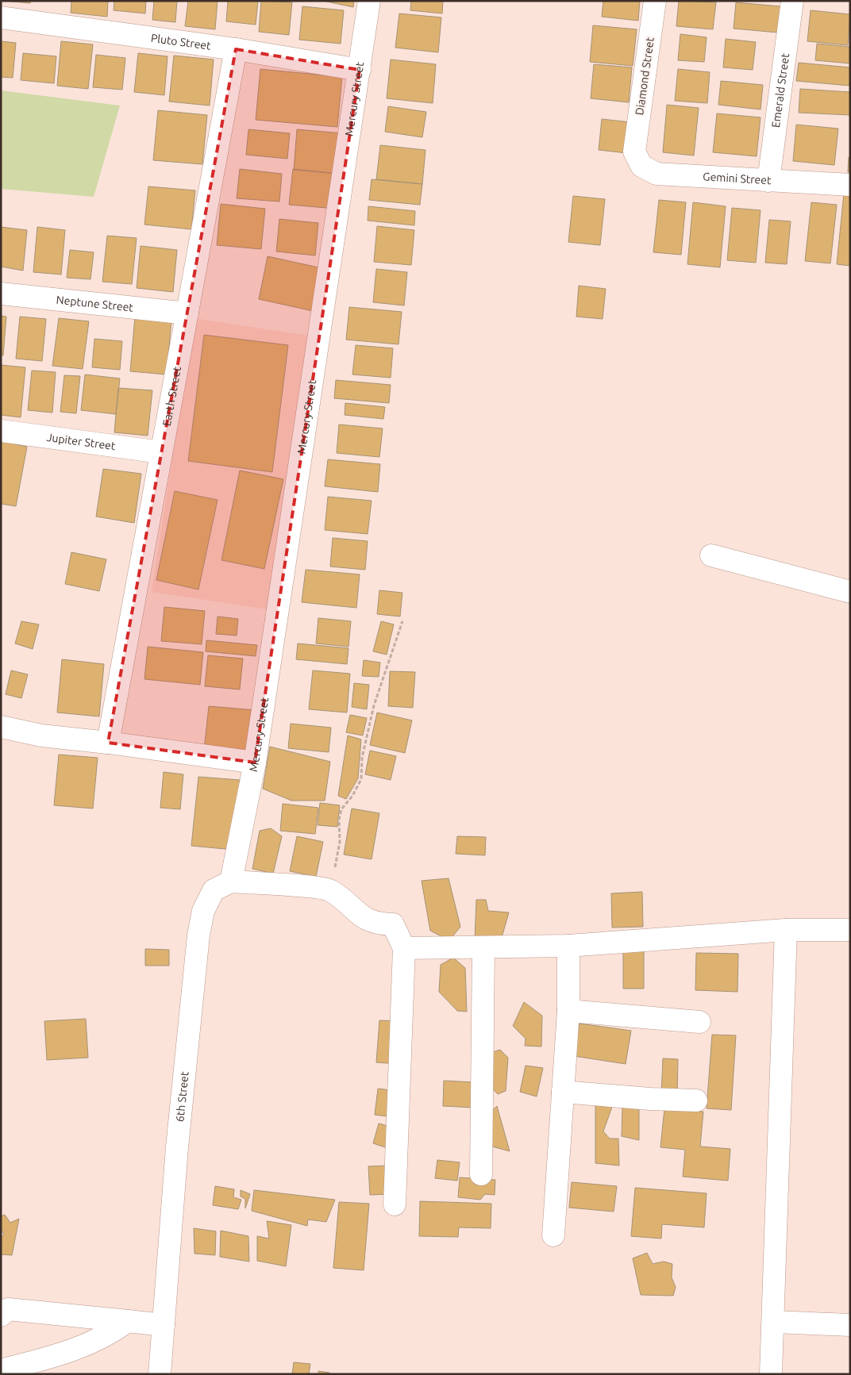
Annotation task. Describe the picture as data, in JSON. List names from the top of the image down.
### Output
{
  "streets": {
    "street": [
      "Pluto Street",
      "Diamond Street",
      "Emerald Street",
      "Mercury Street",
      "Gemini Street",
      "Neptune Street",
      "Earth Street",
      "Jupiter Street",
      "6th Street"
    ]
  },
  "crossings": [
    ["Pluto Street", "Mercury Street"],
    ["Pluto Street", "Earth Street"],
    ["Diamond Street", "Gemini Street"],
    ["Emerald Street", "Gemini Street"],
    ["Mercury Street", "6th Street"],
    ["Neptune Street", "Earth Street"],
    ["Earth Street", "Jupiter Street"]
  ]
}
